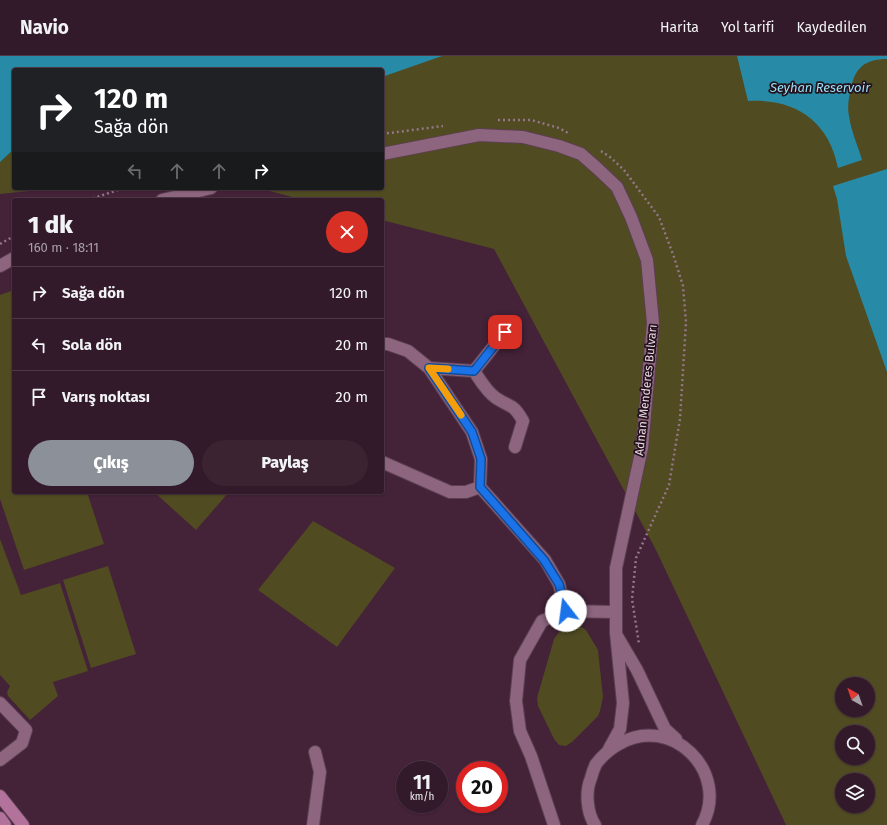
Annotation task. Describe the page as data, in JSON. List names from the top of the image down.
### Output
{
  "streets": {
    "street": ["Adnan Menderes Bulvarı"]
  },
  "water": ["Seyhan Reservoir"],
  "north": "top left",
  "page": {
    "header": "Navio",
    "nav": ["Harita", "Yol tarifi", "Kaydedilen"],
    "turn": ["120 m", "Sağa dön"],
    "heading": ["1 dk", "160 m · 18:11"],
    "list": [
      {
        "name": "Sağa dön",
        "value": "120 m"
      },
      {
        "name": "Sola dön",
        "value": "20 m"
      },
      {
        "name": "Varış noktası",
        "value": "20 m"
      }
    ],
    "buttons": ["Çıkış", "Paylaş"],
    "speed": "11 km/h",
    "limit": "20"
  }
}
